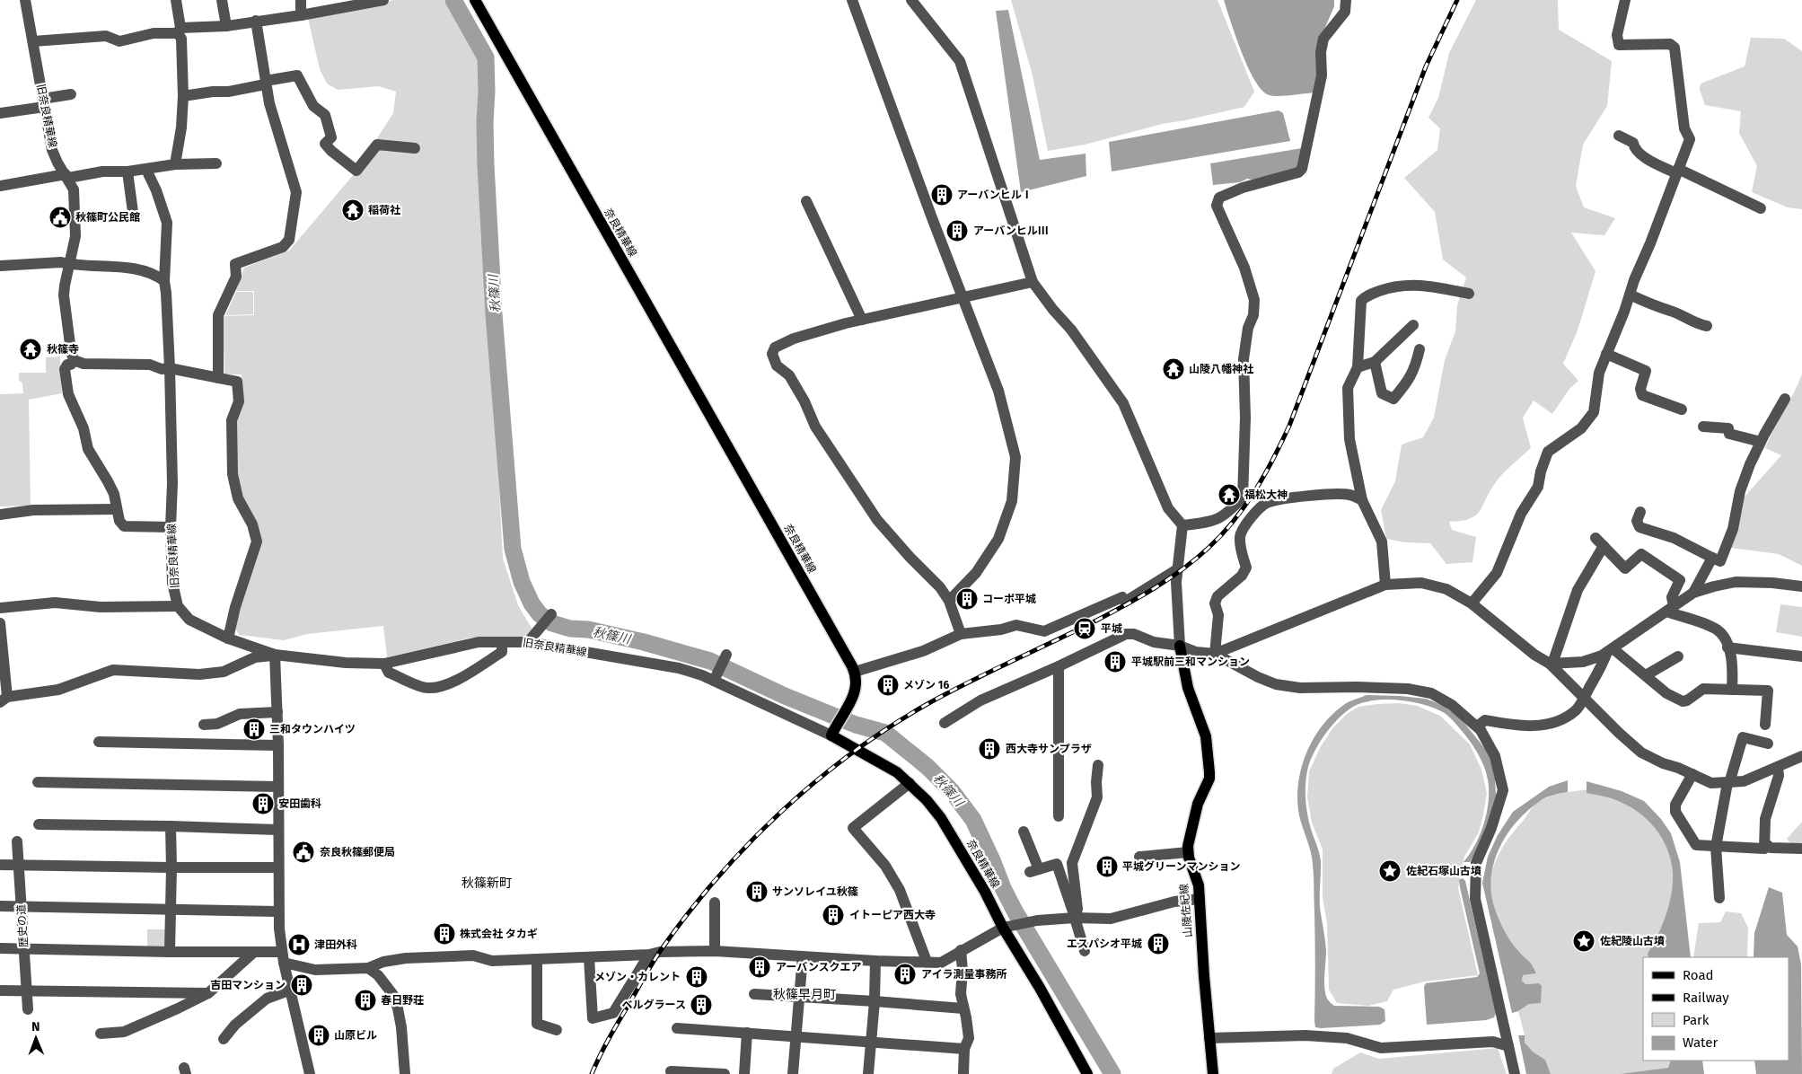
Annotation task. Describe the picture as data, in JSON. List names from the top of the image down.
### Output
{
  "streets": {
    "main road": ["奈良精華線", "山陵佐紀線"],
    "street": ["旧奈良精華線", "歴史の道"]
  },
  "crossings": [
    ["旧奈良精華線", "奈良精華線"]
  ],
  "districts": ["秋篠新町", "秋篠早月町"],
  "water": ["秋篠川"],
  "places": {
    "building": [
      "アーバンヒルⅠ",
      "アーバンヒルⅢ",
      "コーポ平城",
      "平城駅前三和マンション",
      "メゾン 16",
      "三和タウンハイツ",
      "西大寺サンプラザ",
      "安田歯科",
      "平城グリーンマンション",
      "サンソレイユ秋篠",
      "イトーピア西大寺",
      "株式会社 タカギ",
      "エスパシオ平城",
      "アーバンスクエア",
      "アイラ測量事務所",
      "メゾン・カレント",
      "吉田マンション",
      "春日野荘",
      "ベルグラース",
      "山原ビル"
    ],
    "temple": [
      "稲荷社",
      "秋篠寺",
      "山陵八幡神社",
      "福松大神"
    ],
    "public building": ["秋篠町公民館", "奈良秋篠郵便局"],
    "station": ["平城"],
    "place": ["佐紀石塚山古墳", "佐紀陵山古墳"],
    "hospital": ["津田外科"]
  },
  "legend": [
    "Road",
    "Railway",
    "Park",
    "Water"
  ],
  "north": "top"
}
